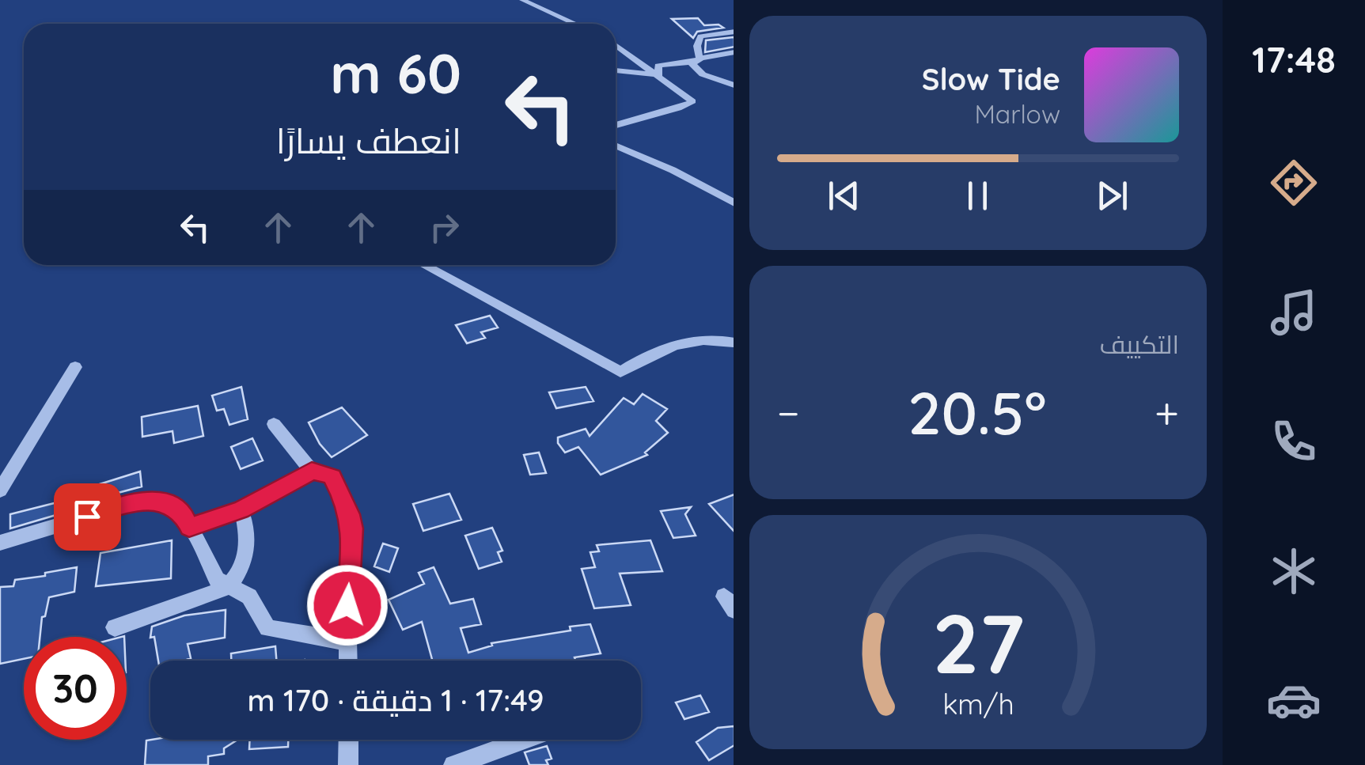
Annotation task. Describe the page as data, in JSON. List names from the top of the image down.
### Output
{
  "page": {
    "tabs": "17:48",
    "turn": ["60 m", "انعطف يسارًا"],
    "song": ["Slow Tide", "Marlow"],
    "tile": "التكييف",
    "heat": ["−", "20.5°", "+"],
    "limit": "30",
    "trip": "17:49 · 1 دقيقة · 170 m",
    "gauge": ["27", "km/h"]
  }
}
